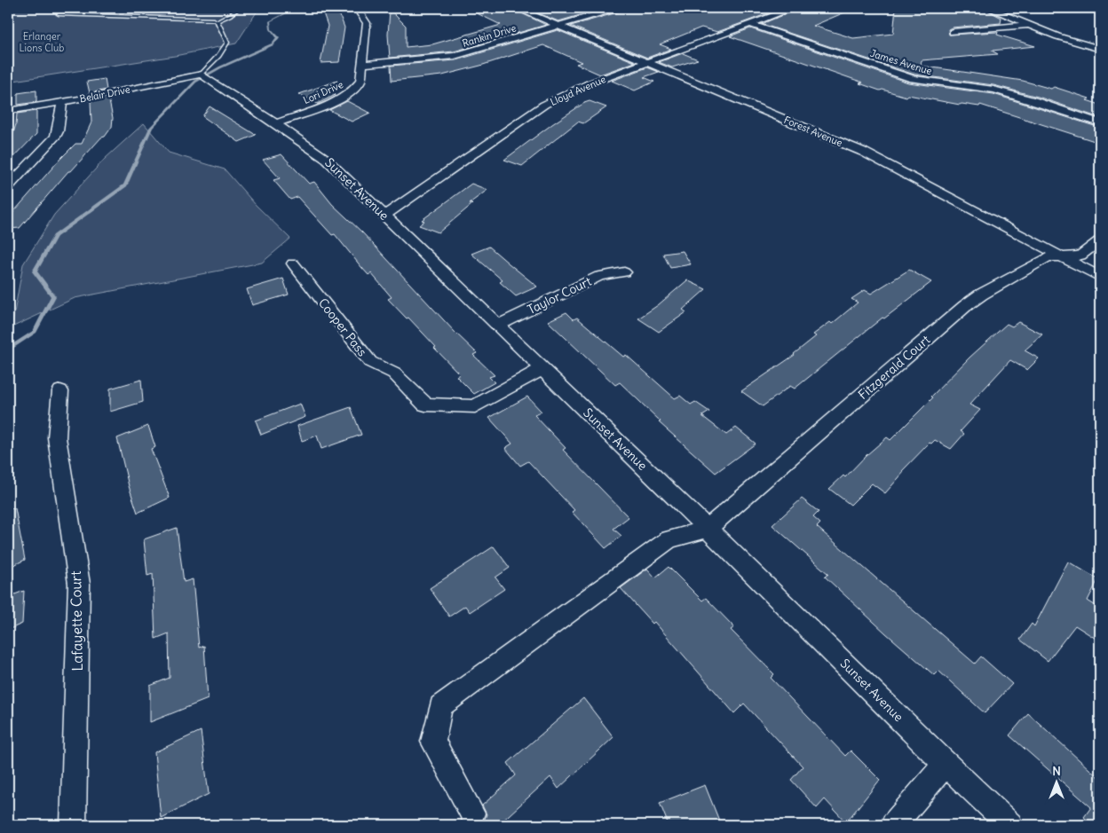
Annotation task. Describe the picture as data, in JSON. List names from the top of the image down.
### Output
{
  "streets": {
    "street": [
      "Rankin Drive",
      "James Avenue",
      "Lloyd Avenue",
      "Lori Drive",
      "Belair Drive",
      "Forest Avenue",
      "Sunset Avenue",
      "Taylor Court",
      "Cooper Pass",
      "Fitzgerald Court",
      "Lafayette Court"
    ]
  },
  "crossings": [
    ["Rankin Drive", "Lori Drive"],
    ["Rankin Drive", "Forest Avenue"],
    ["James Avenue", "Lloyd Avenue"],
    ["Lloyd Avenue", "Forest Avenue"],
    ["Lloyd Avenue", "Sunset Avenue"],
    ["Lori Drive", "Sunset Avenue"],
    ["Belair Drive", "Sunset Avenue"],
    ["Forest Avenue", "Fitzgerald Court"],
    ["Sunset Avenue", "Taylor Court"],
    ["Sunset Avenue", "Cooper Pass"],
    ["Sunset Avenue", "Fitzgerald Court"]
  ],
  "parks": ["Erlanger Lions Club"],
  "north": "top"
}
